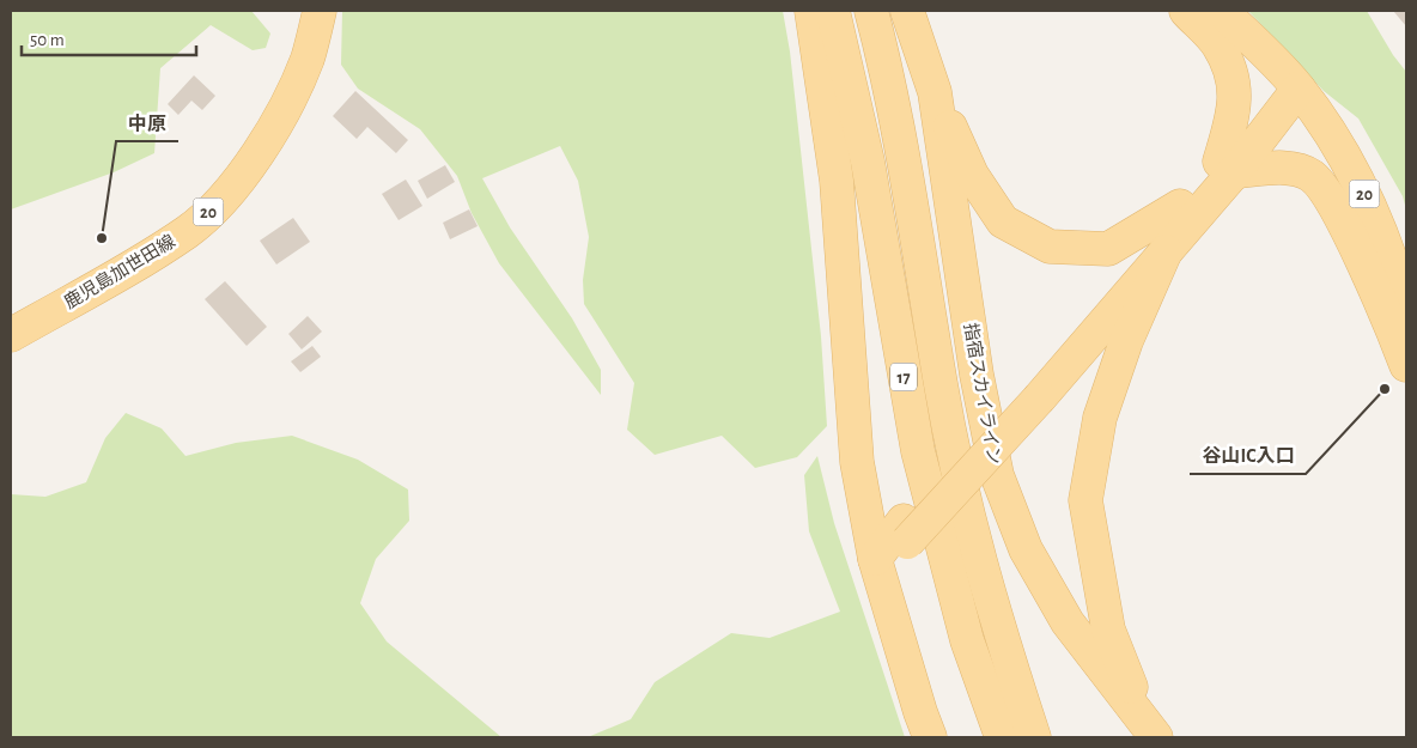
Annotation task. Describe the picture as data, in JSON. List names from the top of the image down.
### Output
{
  "streets": {
    "main road": [
      "20",
      "鹿児島加世田線",
      "17",
      "指宿スカイライン"
    ]
  },
  "places": ["中原", "谷山IC入口"],
  "scale_bar": "50 m"
}
